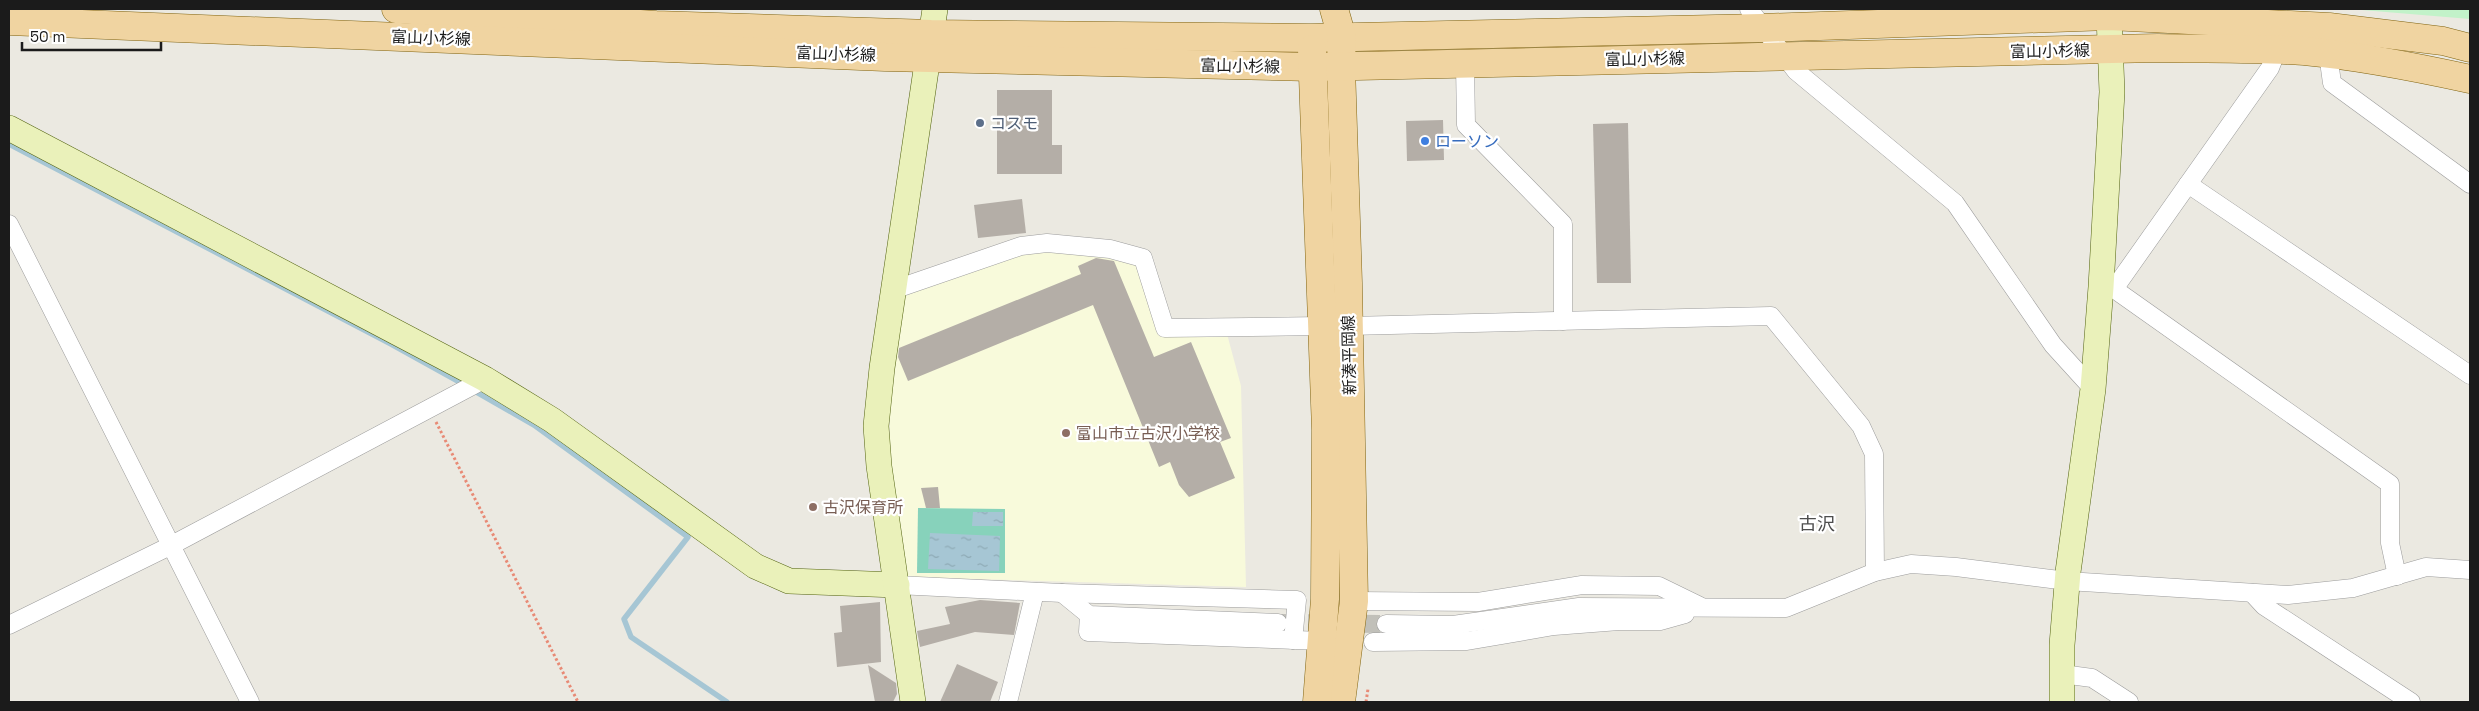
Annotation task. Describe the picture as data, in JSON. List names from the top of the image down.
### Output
{
  "streets": {
    "main road": ["富山小杉線", "新湊平岡線"]
  },
  "crossings": [
    ["富山小杉線", "新湊平岡線"]
  ],
  "districts": ["古沢"],
  "places": [
    "コスモ",
    "ローソン",
    "富山市立古沢小学校",
    "古沢保育所"
  ],
  "scale_bar": "50 m"
}
